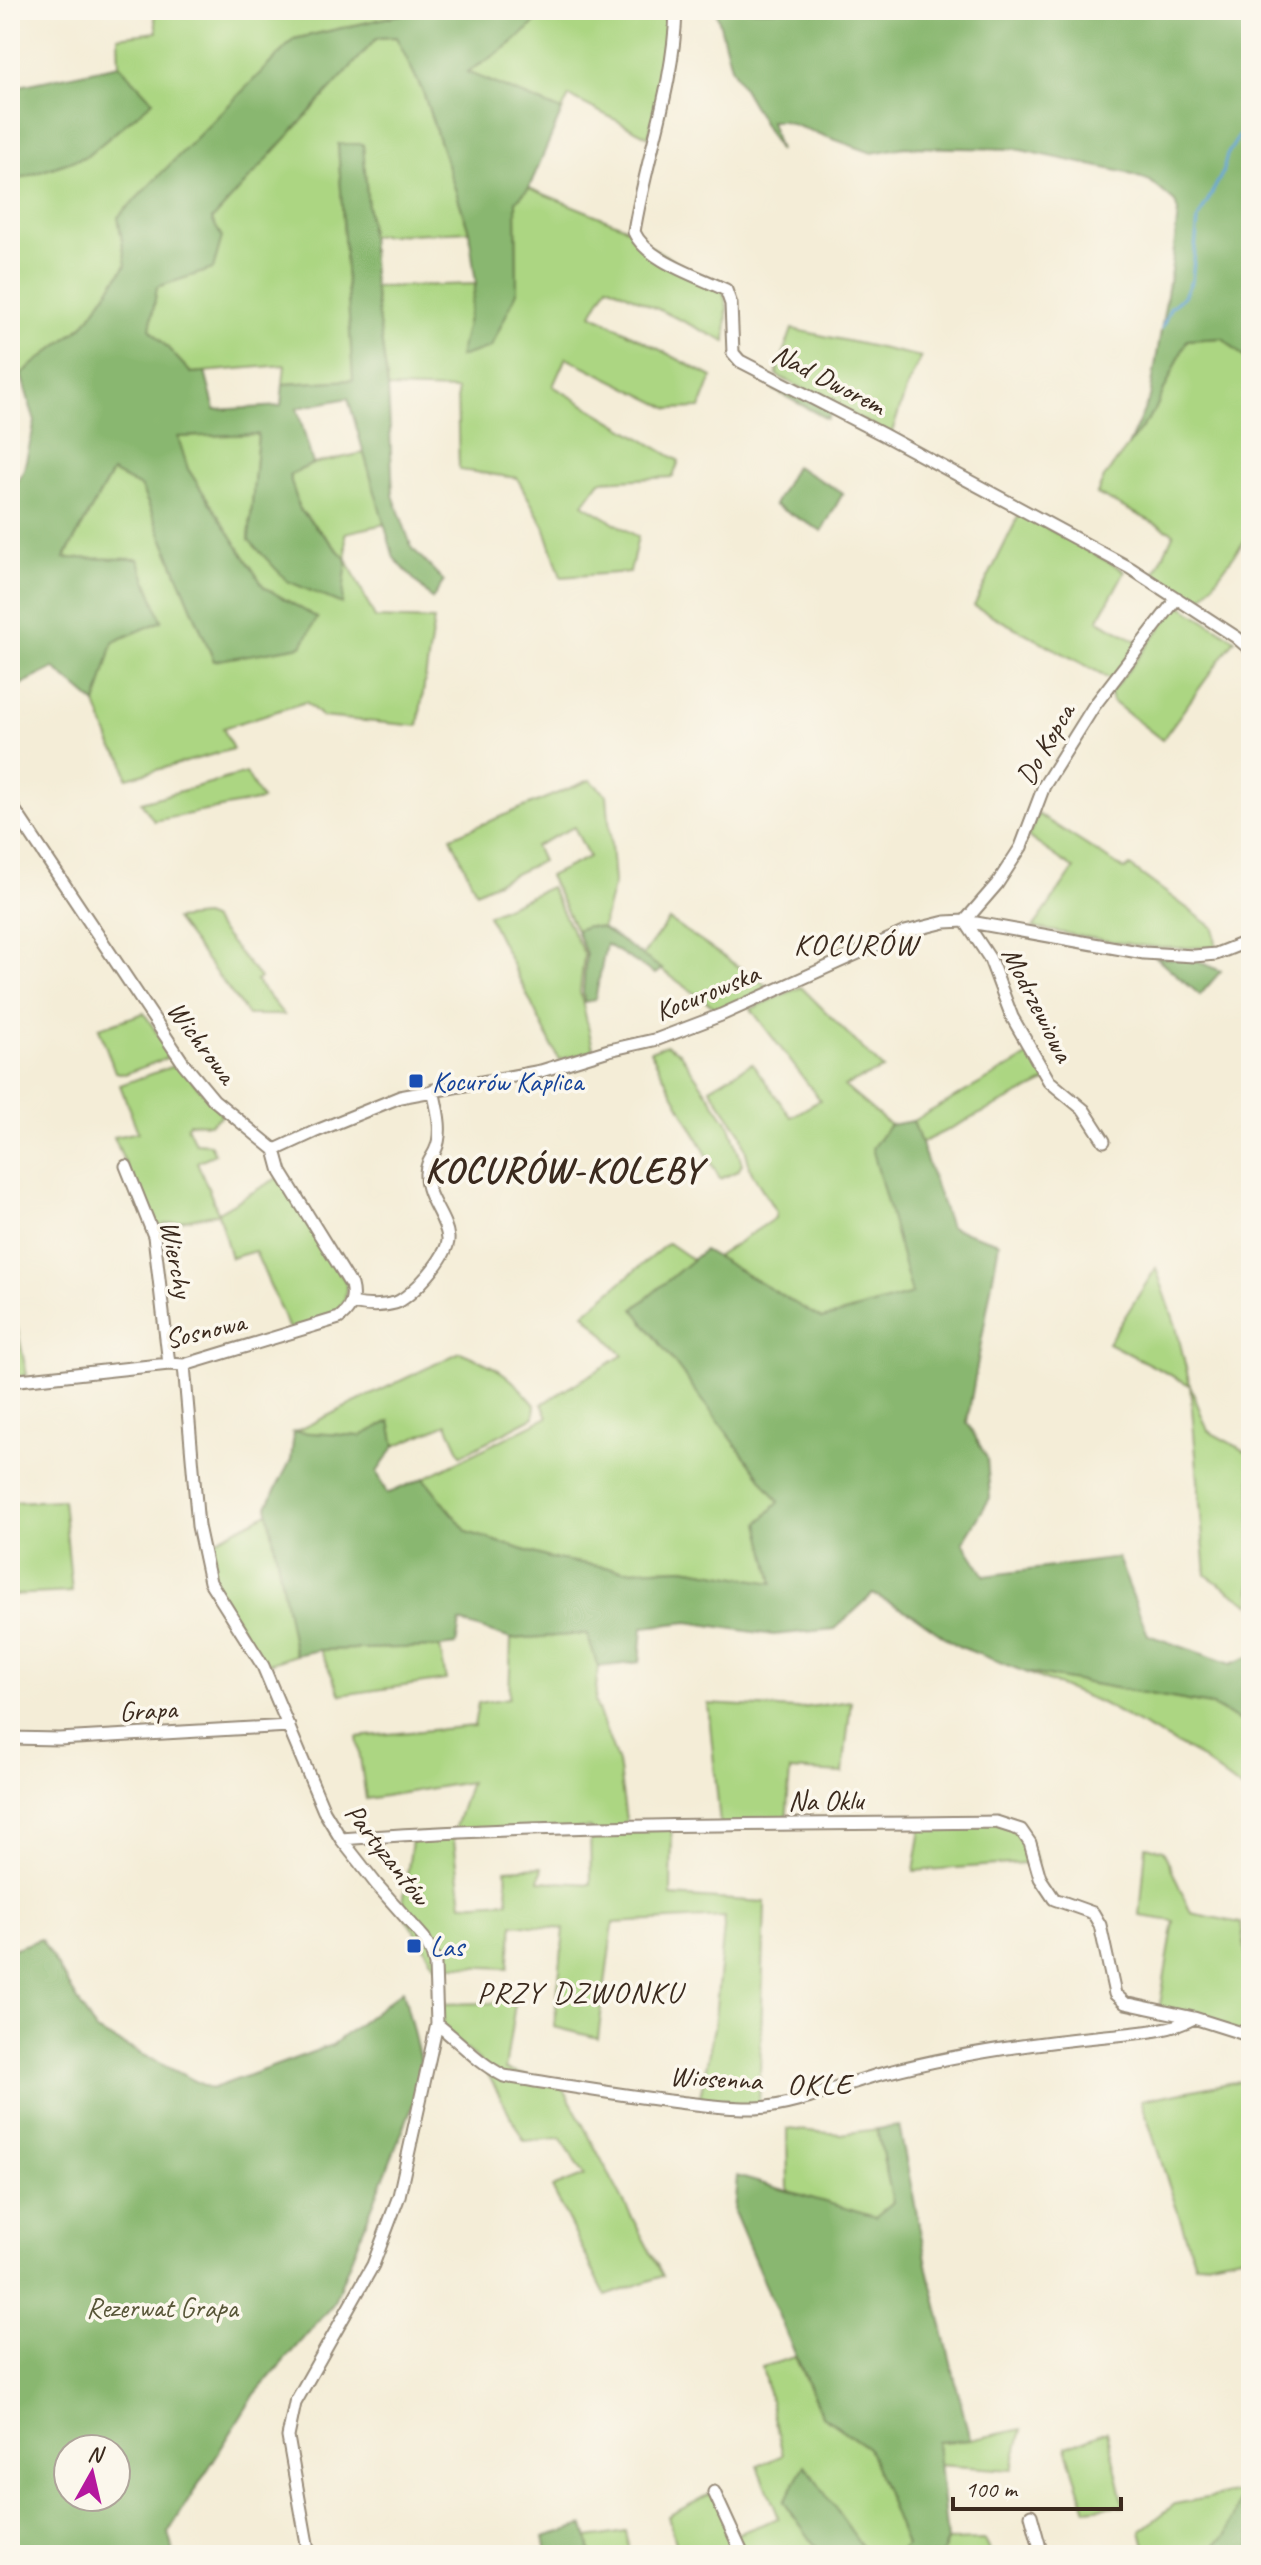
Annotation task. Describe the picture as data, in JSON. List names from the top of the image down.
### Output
{
  "streets": {
    "street": [
      "Nad Dworem",
      "Do Kopca",
      "Kocurowska",
      "Modrzewiowa",
      "Wichrowa",
      "Wierchy",
      "Sosnowa",
      "Grapa",
      "Na Oklu",
      "Partyzantów",
      "Wiosenna"
    ]
  },
  "crossings": [
    ["Nad Dworem", "Do Kopca"],
    ["Do Kopca", "Kocurowska"],
    ["Do Kopca", "Modrzewiowa"],
    ["Kocurowska", "Modrzewiowa"],
    ["Kocurowska", "Wichrowa"],
    ["Wichrowa", "Sosnowa"],
    ["Wierchy", "Sosnowa"],
    ["Sosnowa", "Partyzantów"],
    ["Grapa", "Partyzantów"],
    ["Na Oklu", "Partyzantów"],
    ["Na Oklu", "Wiosenna"],
    ["Partyzantów", "Wiosenna"]
  ],
  "districts": [
    "KOCURÓW",
    "KOCURÓW-KOLEBY",
    "PRZY DZWONKU",
    "OKLE"
  ],
  "parks": ["Rezerwat Grapa"],
  "places": {
    "transit": ["Kocurów Kaplica", "Las"]
  },
  "scale_bar": "100 m",
  "north": "top"
}
